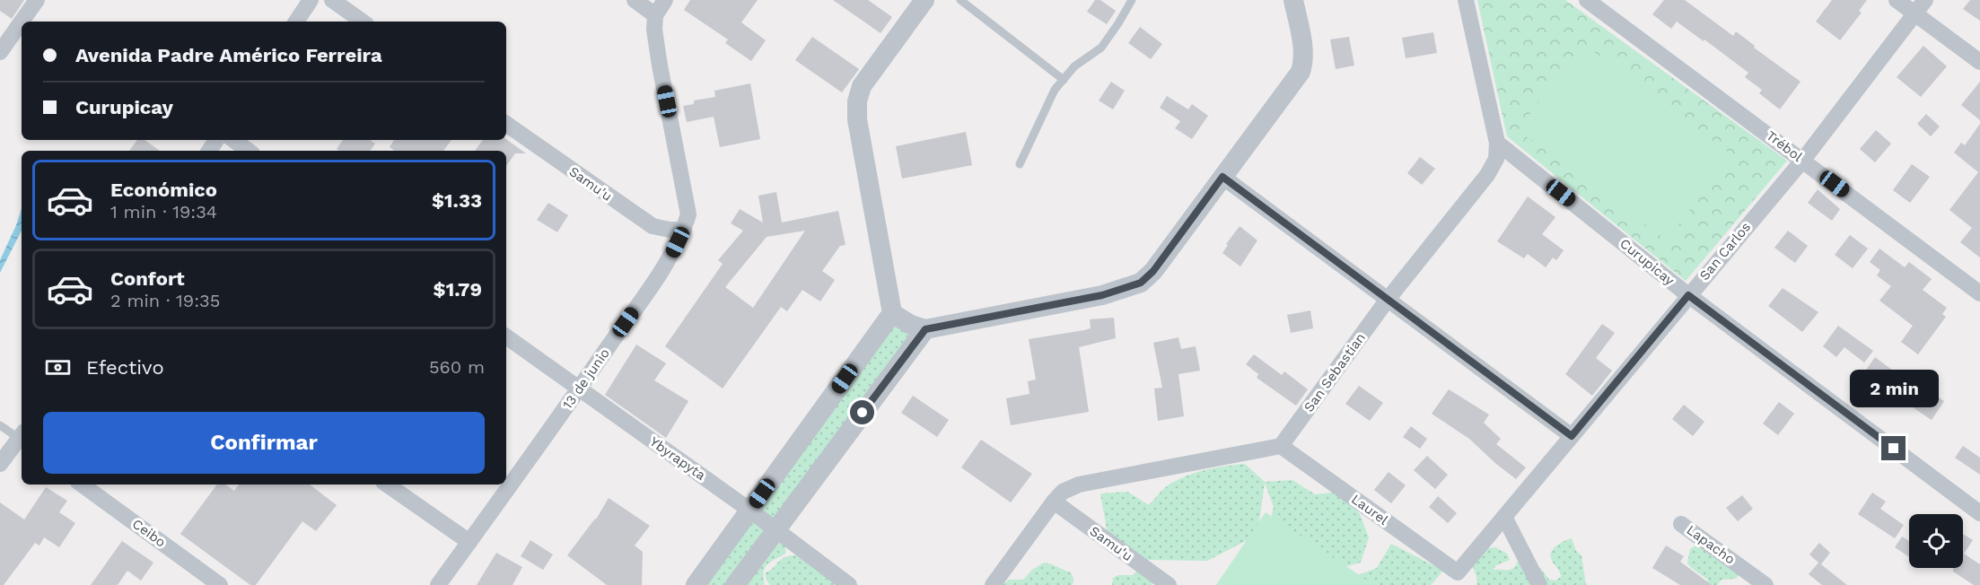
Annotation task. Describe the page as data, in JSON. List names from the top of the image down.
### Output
{
  "streets": {
    "street": [
      "Trébol",
      "Samu'u",
      "San Carlos",
      "Curupicay",
      "San Sebastian",
      "13 de junio",
      "Ybyrapyta",
      "Laurel",
      "Ceibo",
      "Lapacho"
    ]
  },
  "crossings": [
    ["Trébol", "San Carlos"],
    ["Samu'u", "13 de junio"],
    ["San Carlos", "Curupicay"],
    ["San Carlos", "Laurel"],
    ["Curupicay", "San Sebastian"],
    ["San Sebastian", "Laurel"],
    ["13 de junio", "Ybyrapyta"]
  ],
  "page": {
    "banner": ["Avenida Padre Américo Ferreira", "Curupicay"],
    "list": [
      {
        "name": "Económico",
        "note": "1 min · 19:34",
        "value": "$1.33"
      },
      {
        "name": "Confort",
        "note": "2 min · 19:35",
        "value": "$1.79"
      }
    ],
    "pay": ["Efectivo", "560 m"],
    "bubble": "2 min",
    "buttons": "Confirmar"
  }
}
